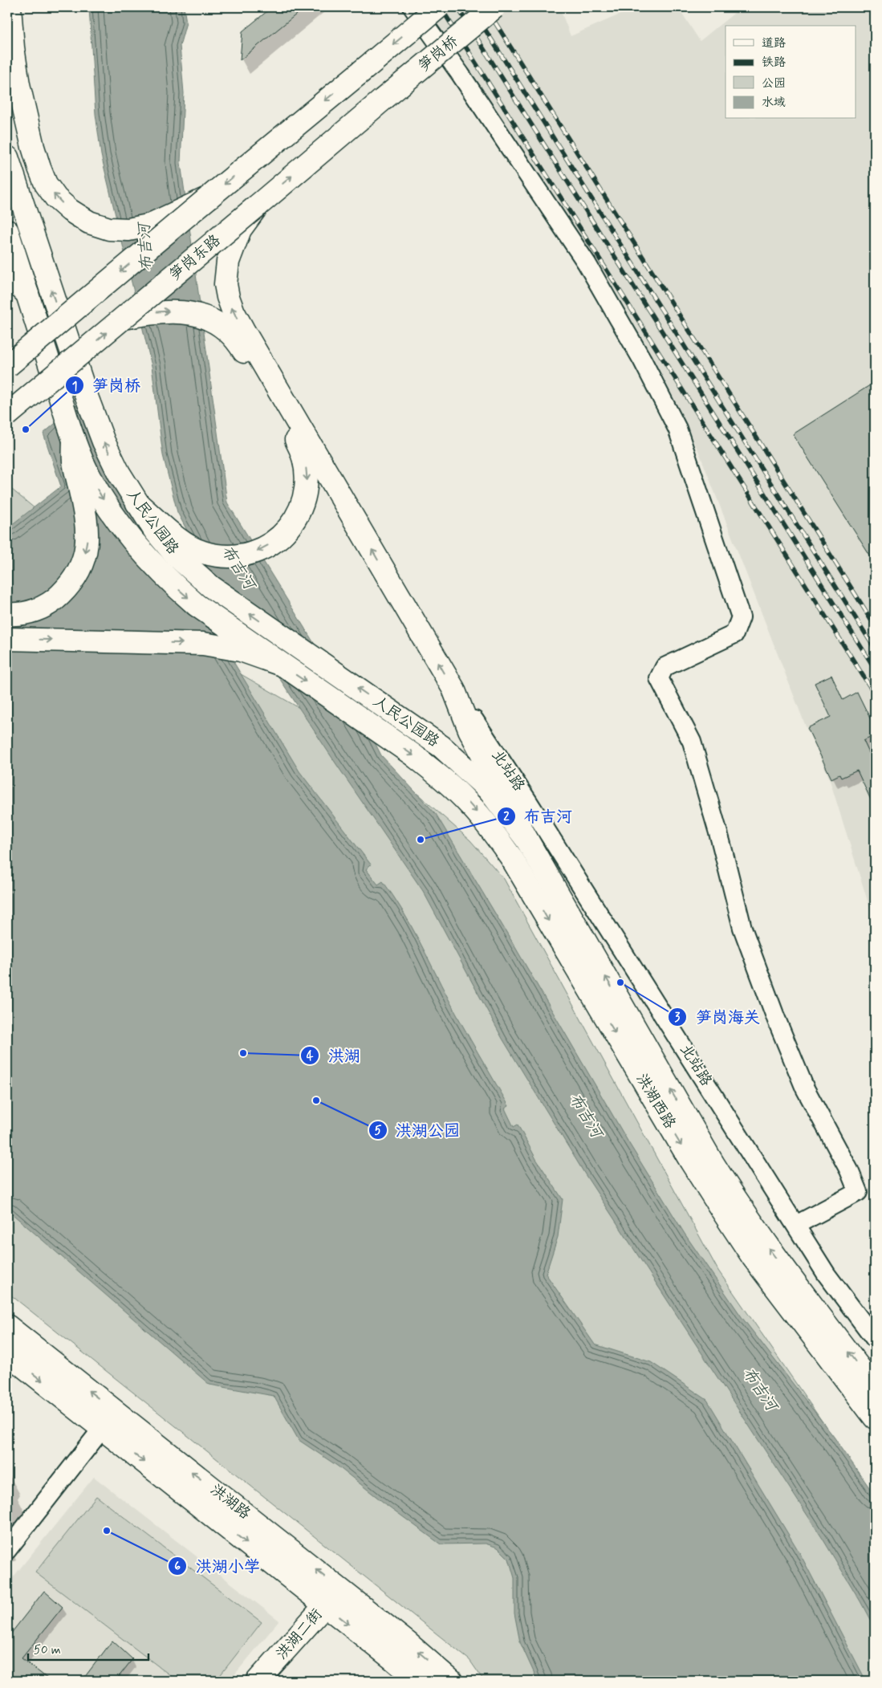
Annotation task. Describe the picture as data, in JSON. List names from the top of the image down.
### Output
{
  "streets": {
    "main road": [
      "笋岗桥",
      "笋岗东路",
      "人民公园路",
      "洪湖西路",
      "洪湖路",
      "洪湖二街"
    ],
    "street": ["北站路"]
  },
  "crossings": [
    ["笋岗桥", "笋岗东路"],
    ["人民公园路", "洪湖西路"],
    ["洪湖路", "洪湖二街"]
  ],
  "water": ["布吉河"],
  "places": [
    "笋岗桥",
    "布吉河",
    "笋岗海关",
    "洪湖",
    "洪湖公园",
    "洪湖小学"
  ],
  "legend": [
    "道路",
    "铁路",
    "公园",
    "水域"
  ],
  "scale_bar": "50 m"
}
